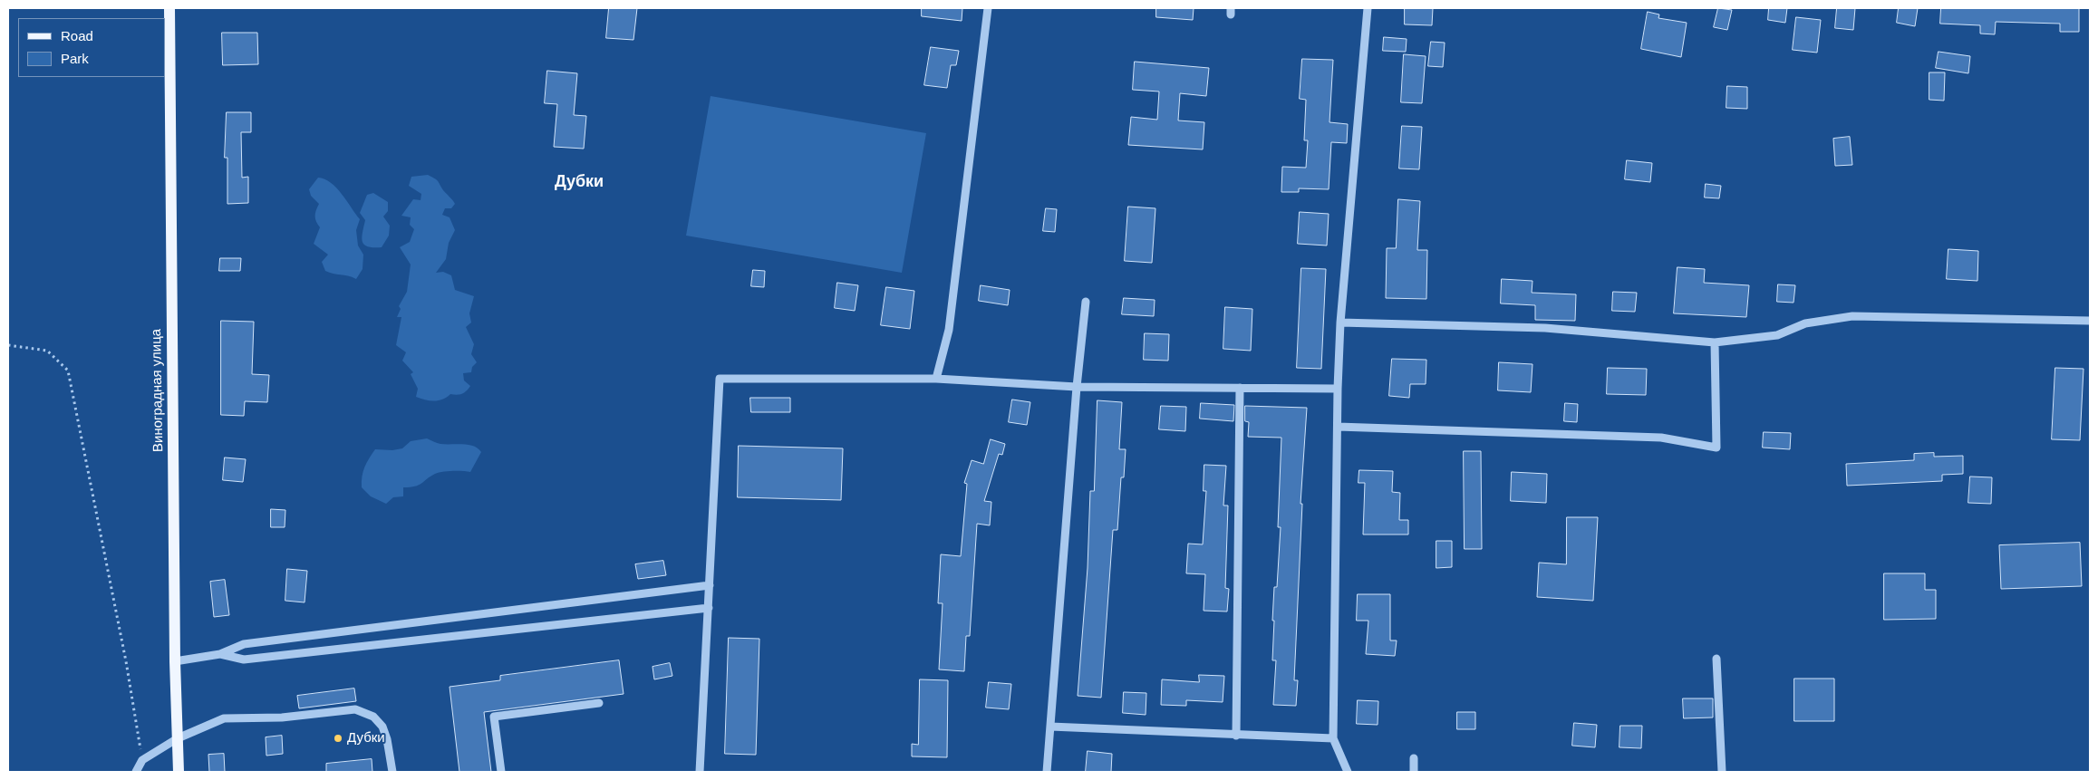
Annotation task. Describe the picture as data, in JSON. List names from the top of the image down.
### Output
{
  "streets": {
    "main road": ["Виноградная улица"]
  },
  "districts": ["Дубки"],
  "places": ["Дубки"],
  "legend": ["Road", "Park"]
}
